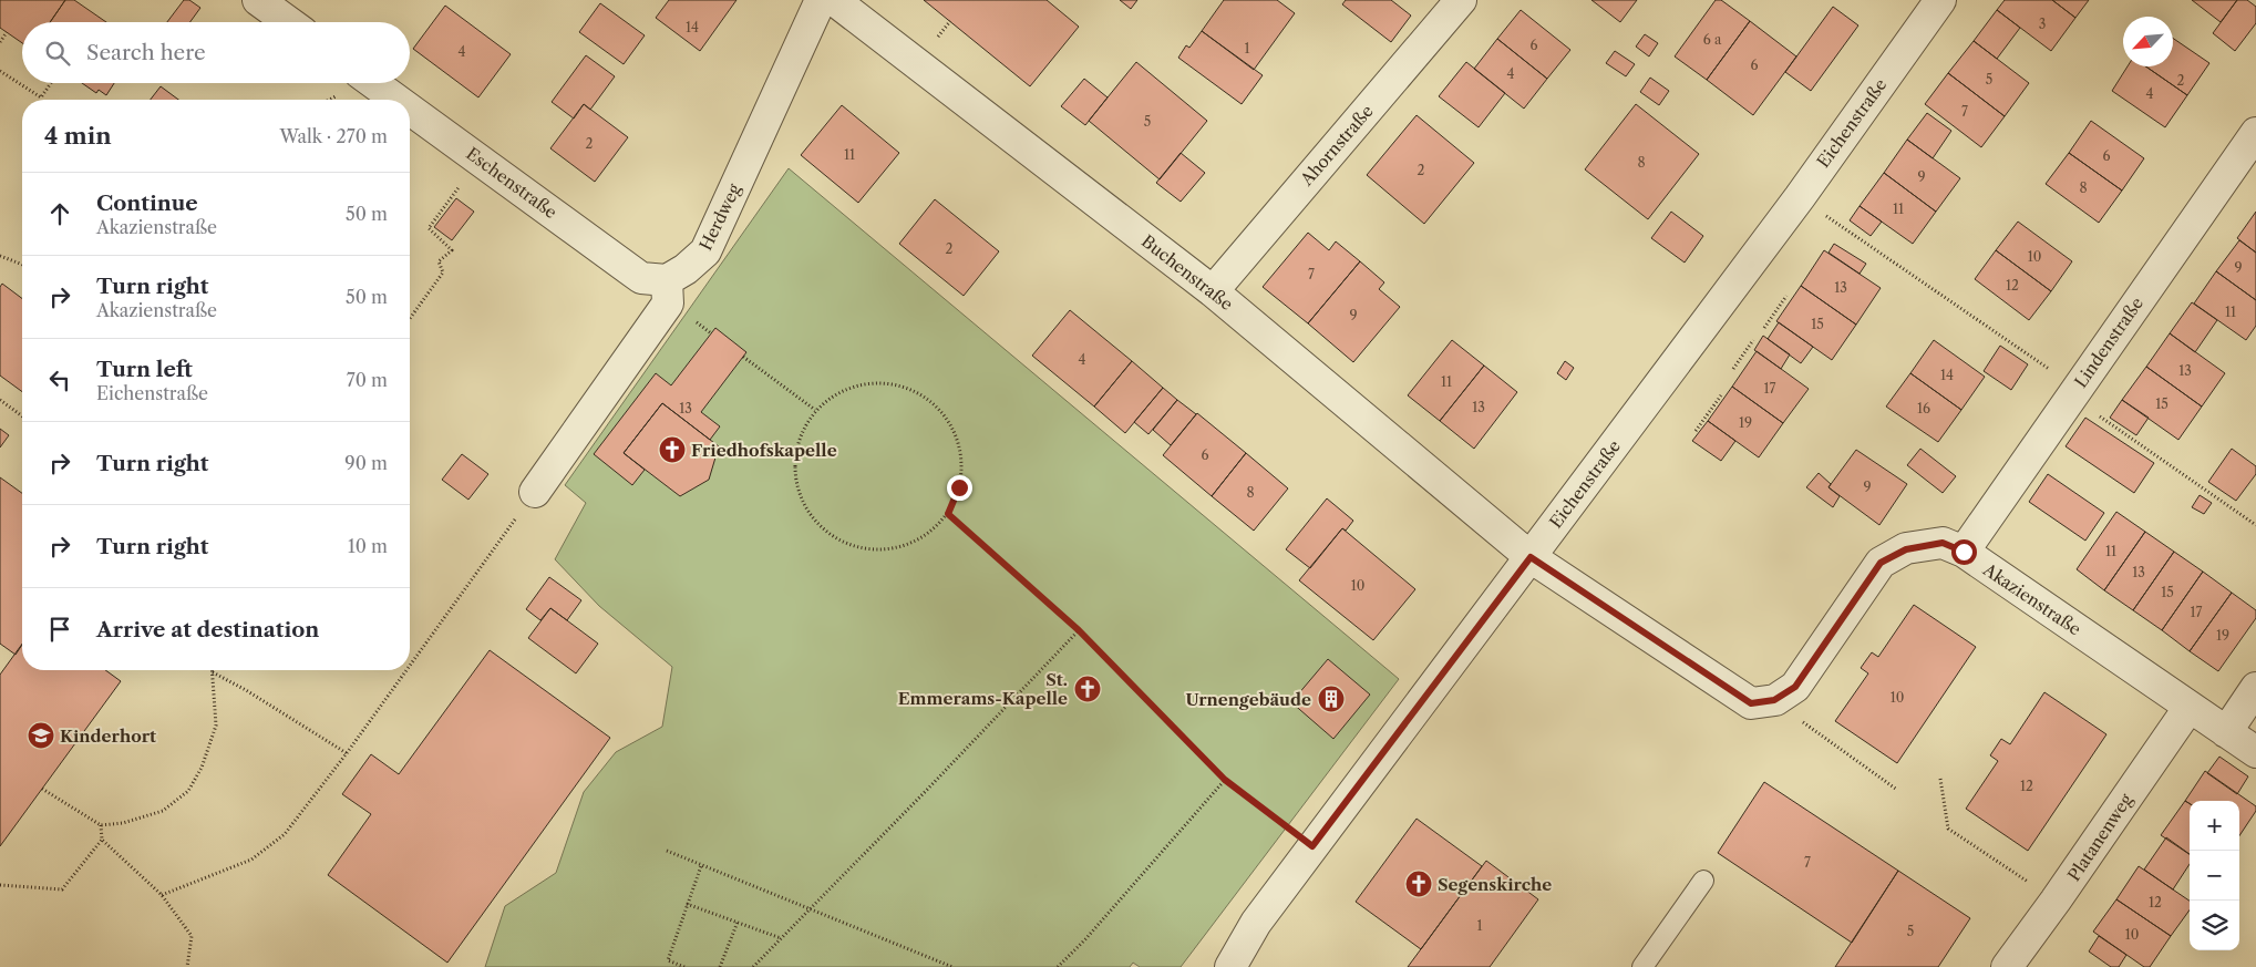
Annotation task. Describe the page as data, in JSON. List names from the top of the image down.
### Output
{
  "streets": {
    "street": [
      "Eichenstraße",
      "Ahornstraße",
      "Eschenstraße",
      "Herdweg",
      "Buchenstraße",
      "Lindenstraße",
      "Akazienstraße",
      "Platanenweg"
    ]
  },
  "crossings": [
    ["Eichenstraße", "Buchenstraße"],
    ["Ahornstraße", "Buchenstraße"],
    ["Eschenstraße", "Herdweg"],
    ["Lindenstraße", "Akazienstraße"],
    ["Akazienstraße", "Platanenweg"]
  ],
  "places": {
    "church": ["Friedhofskapelle", "St. Emmerams-Kapelle", "Segenskirche"],
    "building": ["Urnengebäude"],
    "school or university": ["Kinderhort"]
  },
  "house_numbers": [
    "3",
    "14",
    "6 a",
    "6",
    "1",
    "4",
    "6",
    "4",
    "5",
    "2",
    "4",
    "7",
    "5",
    "2",
    "11",
    "6",
    "8",
    "2",
    "9",
    "8",
    "11",
    "2",
    "10",
    "9",
    "7",
    "12",
    "13",
    "11",
    "9",
    "15",
    "4",
    "13",
    "14",
    "11",
    "17",
    "15",
    "13",
    "13",
    "16",
    "19",
    "6",
    "9",
    "8",
    "11",
    "13",
    "10",
    "15",
    "17",
    "19",
    "10",
    "12",
    "7",
    "12",
    "1",
    "5",
    "10"
  ],
  "north": "bottom left",
  "page": {
    "search": "Search here",
    "heading": ["4 min", "Walk · 270 m"],
    "list": [
      ["Continue", "Akazienstraße", "50 m"],
      ["Turn right", "Akazienstraße", "50 m"],
      ["Turn left", "Eichenstraße", "70 m"],
      ["Turn right", "90 m"],
      ["Turn right", "10 m"],
      "Arrive at destination"
    ],
    "map_buttons": ["+", "−"]
  }
}
